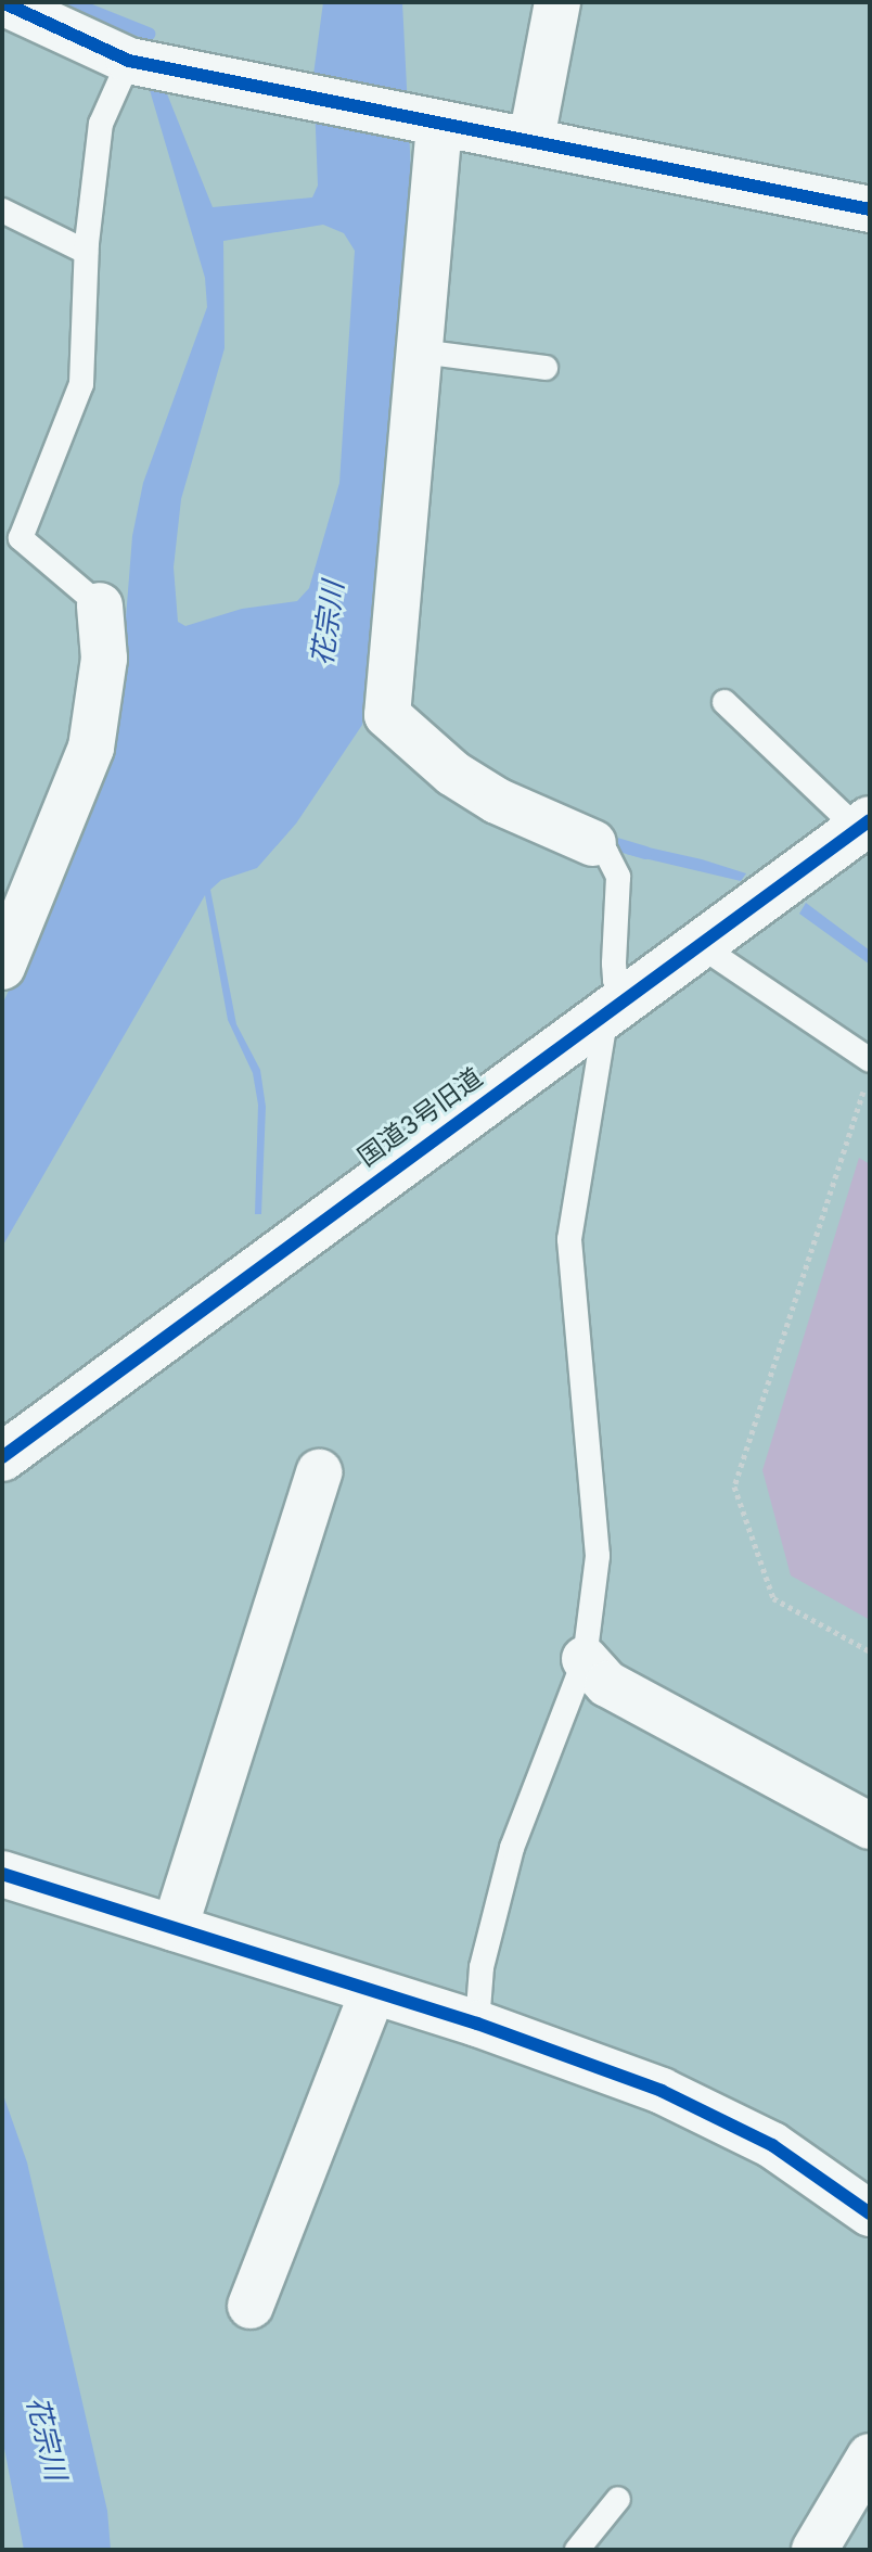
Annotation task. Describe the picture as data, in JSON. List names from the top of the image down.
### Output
{
  "streets": {
    "street": ["国道3号旧道"]
  },
  "water": ["花宗川"]
}
